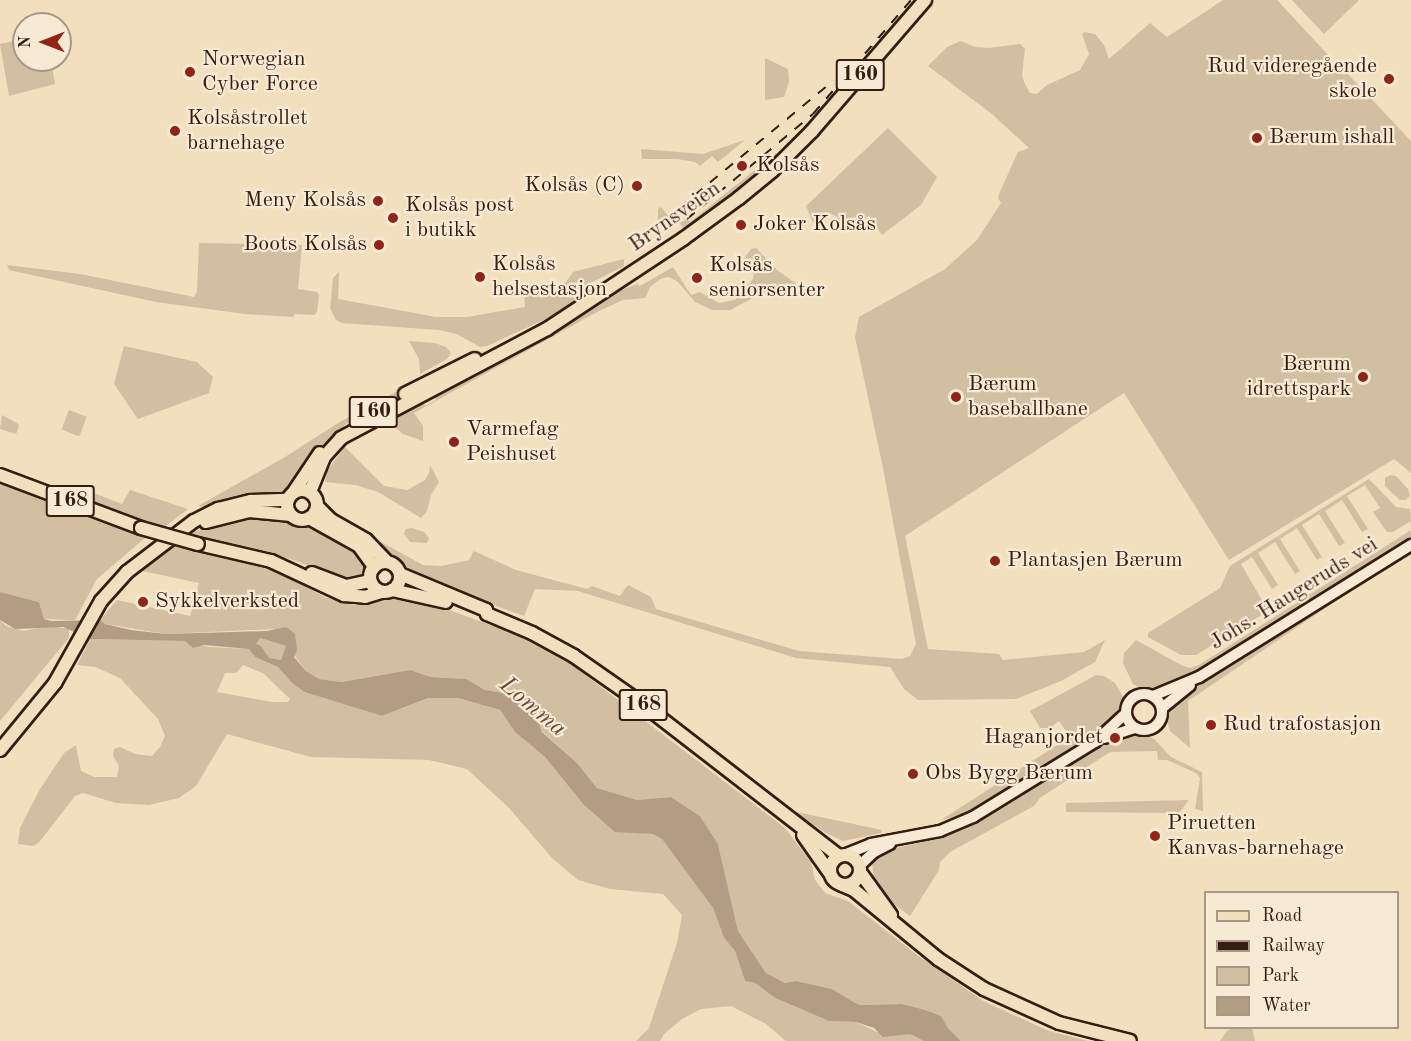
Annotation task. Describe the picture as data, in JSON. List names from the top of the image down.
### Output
{
  "streets": {
    "main road": [
      "160",
      "Brynsveien",
      "168",
      "Johs. Haugeruds vei"
    ]
  },
  "crossings": [
    ["Brynsveien", "168"]
  ],
  "water": ["Lomma"],
  "places": [
    "Norwegian Cyber Force",
    "Rud videregående skole",
    "Kolsåstrollet barnehage",
    "Bærum ishall",
    "Kolsås",
    "Kolsås (C)",
    "Meny Kolsås",
    "Kolsås post i butikk",
    "Joker Kolsås",
    "Boots Kolsås",
    "Kolsås helsestasjon",
    "Kolsås seniorsenter",
    "Bærum idrettspark",
    "Bærum baseballbane",
    "Varmefag Peishuset",
    "Plantasjen Bærum",
    "Sykkelverksted",
    "Rud trafostasjon",
    "Haganjordet",
    "Obs Bygg Bærum",
    "Piruetten Kanvas-barnehage"
  ],
  "legend": [
    "Road",
    "Railway",
    "Park",
    "Water"
  ],
  "north": "left"
}
